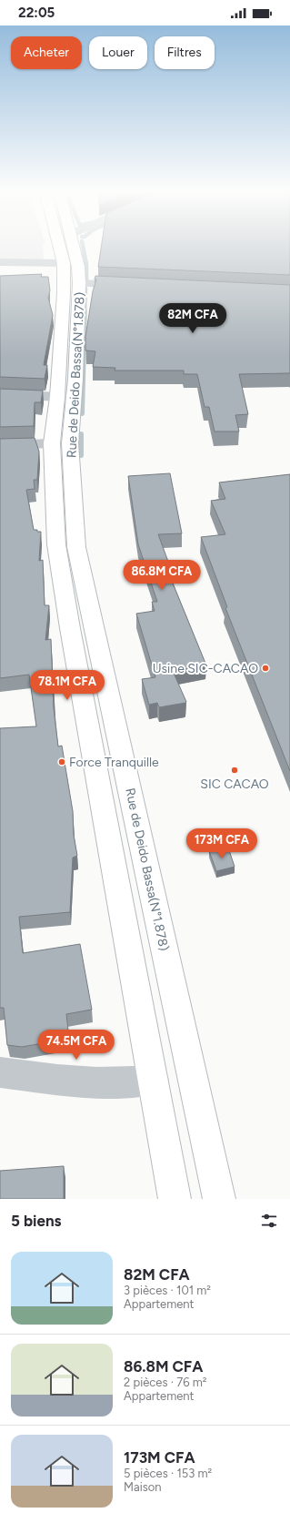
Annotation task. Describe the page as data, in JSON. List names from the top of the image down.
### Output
{
  "streets": {
    "main road": ["Rue de Deido Bassa(N°1.878)"]
  },
  "places": ["Usine SIC-CACAO", "Force Tranquille", "SIC CACAO"],
  "page": {
    "status": "22:05",
    "chip": ["Acheter", "Louer", "Filtres"],
    "price": [
      "82M CFA",
      "86.8M CFA",
      "78.1M CFA",
      "173M CFA",
      "74.5M CFA"
    ],
    "heading": "5 biens",
    "list": [
      {
        "name": "82M CFA",
        "note": "3 pièces · 101 m² · Appartement"
      },
      {
        "name": "86.8M CFA",
        "note": "2 pièces · 76 m² · Appartement"
      },
      {
        "name": "173M CFA",
        "note": "5 pièces · 153 m² · Maison"
      }
    ]
  }
}
